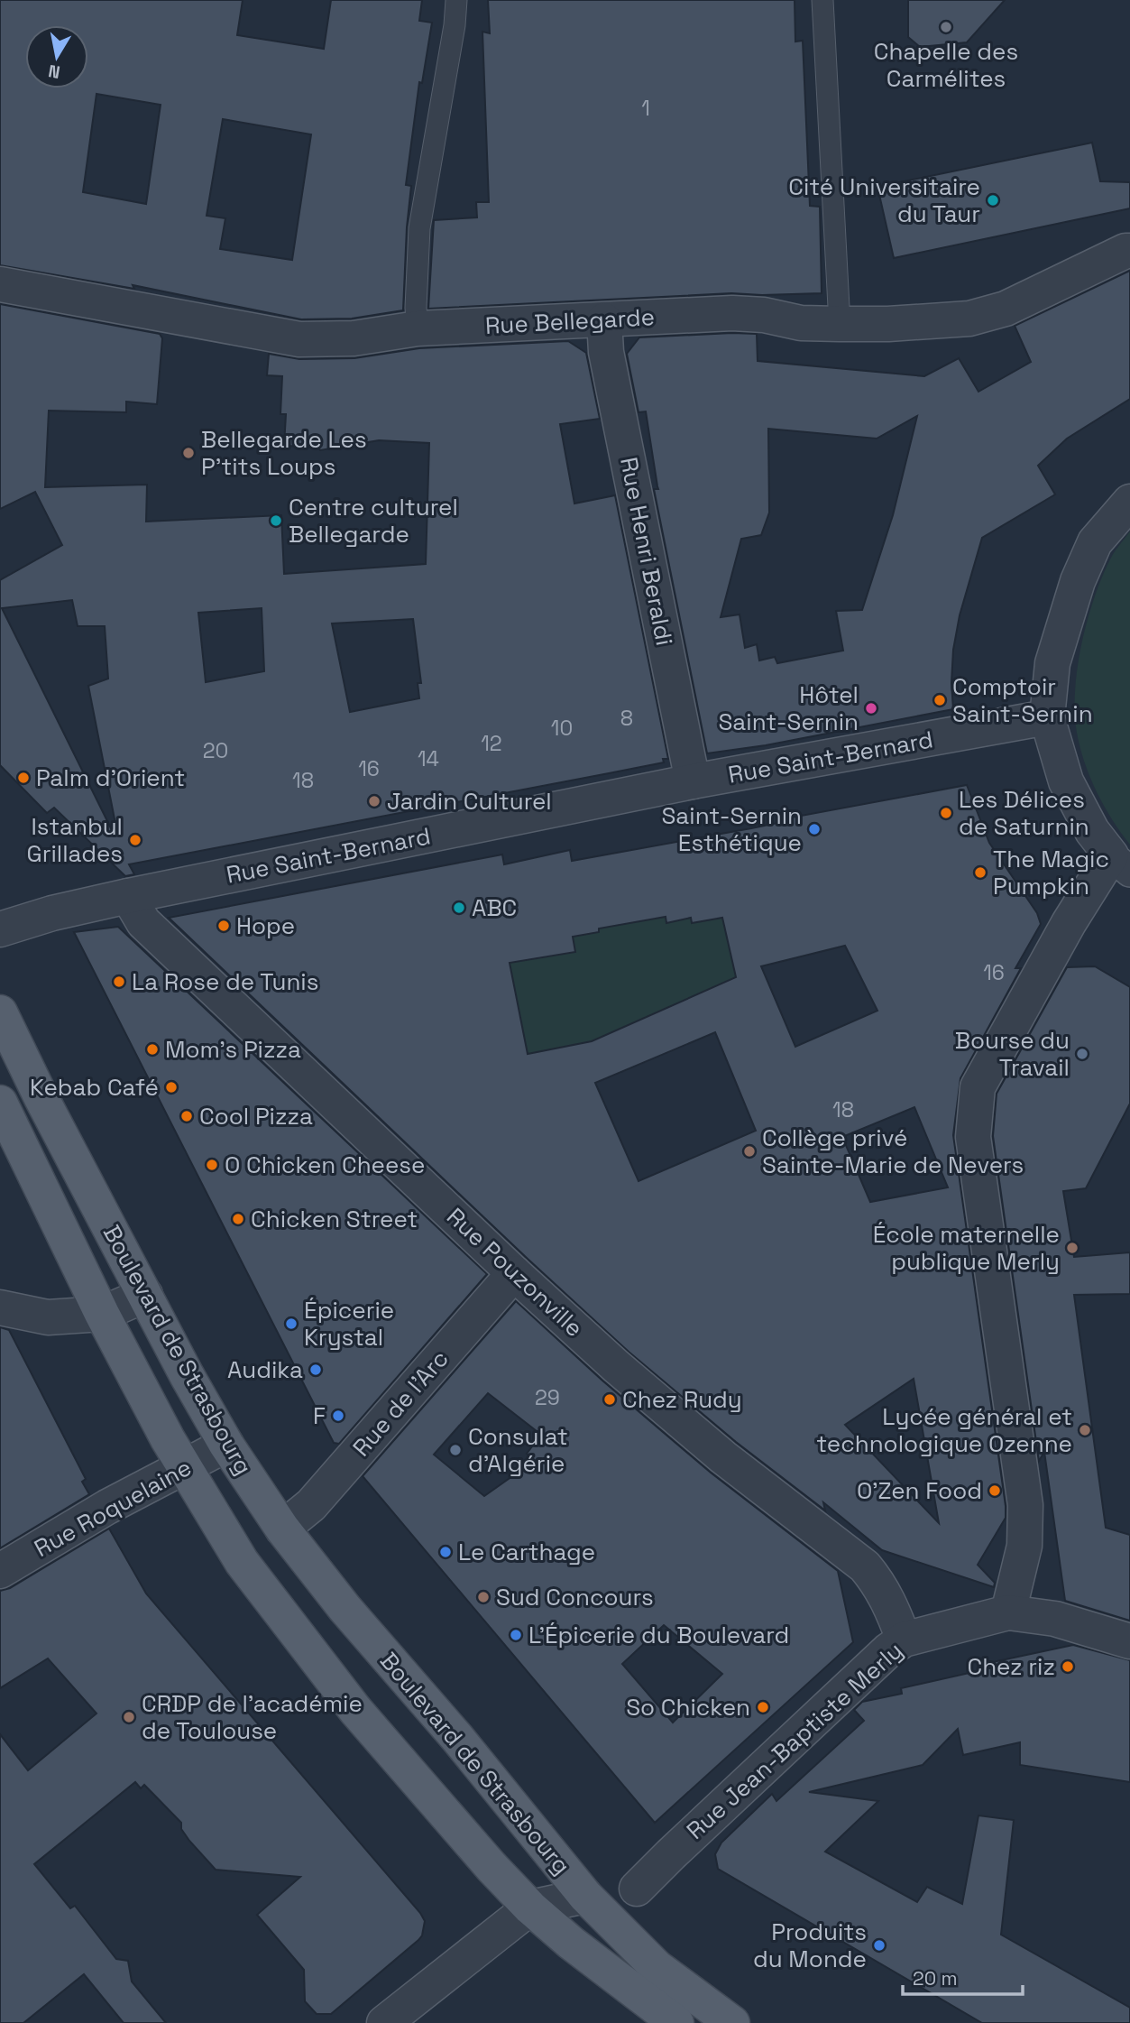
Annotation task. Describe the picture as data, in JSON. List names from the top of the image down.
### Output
{
  "streets": {
    "main road": ["Boulevard de Strasbourg"],
    "street": [
      "Rue Bellegarde",
      "Rue Henri Beraldi",
      "Rue Saint-Bernard",
      "Rue Pouzonville",
      "Rue de l'Arc",
      "Rue Roquelaine",
      "Rue Jean-Baptiste Merly"
    ]
  },
  "crossings": [
    ["Rue Bellegarde", "Rue Henri Beraldi"],
    ["Rue Henri Beraldi", "Rue Saint-Bernard"],
    ["Rue Saint-Bernard", "Rue Pouzonville"],
    ["Rue Pouzonville", "Rue de l'Arc"],
    ["Rue Pouzonville", "Rue Jean-Baptiste Merly"],
    ["Boulevard de Strasbourg", "Rue de l'Arc"],
    ["Boulevard de Strasbourg", "Rue Roquelaine"]
  ],
  "places": [
    "Chapelle des Carmélites",
    "Cité Universitaire du Taur",
    "Bellegarde Les P'tits Loups",
    "Centre culturel Bellegarde",
    "Comptoir Saint-Sernin",
    "Hôtel Saint-Sernin",
    "Palm d'Orient",
    "Jardin Culturel",
    "Les Délices de Saturnin",
    "Saint-Sernin Esthétique",
    "Istanbul Grillades",
    "The Magic Pumpkin",
    "ABC",
    "Hope",
    "La Rose de Tunis",
    "Mom's Pizza",
    "Bourse du Travail",
    "Kebab Café",
    "Cool Pizza",
    "Collège privé Sainte-Marie de Nevers",
    "O Chicken Cheese",
    "Chicken Street",
    "École maternelle publique Merly",
    "Épicerie Krystal",
    "Audika",
    "Chez Rudy",
    "F",
    "Lycée général et technologique Ozenne",
    "Consulat d'Algérie",
    "O'Zen Food",
    "Le Carthage",
    "Sud Concours",
    "L'Épicerie du Boulevard",
    "Chez riz",
    "So Chicken",
    "CRDP de l'académie de Toulouse",
    "Produits du Monde"
  ],
  "house_numbers": [
    "1",
    "8",
    "10",
    "12",
    "20",
    "14",
    "16",
    "18",
    "16",
    "18",
    "29"
  ],
  "scale_bar": "20 m",
  "north": "bottom"
}
